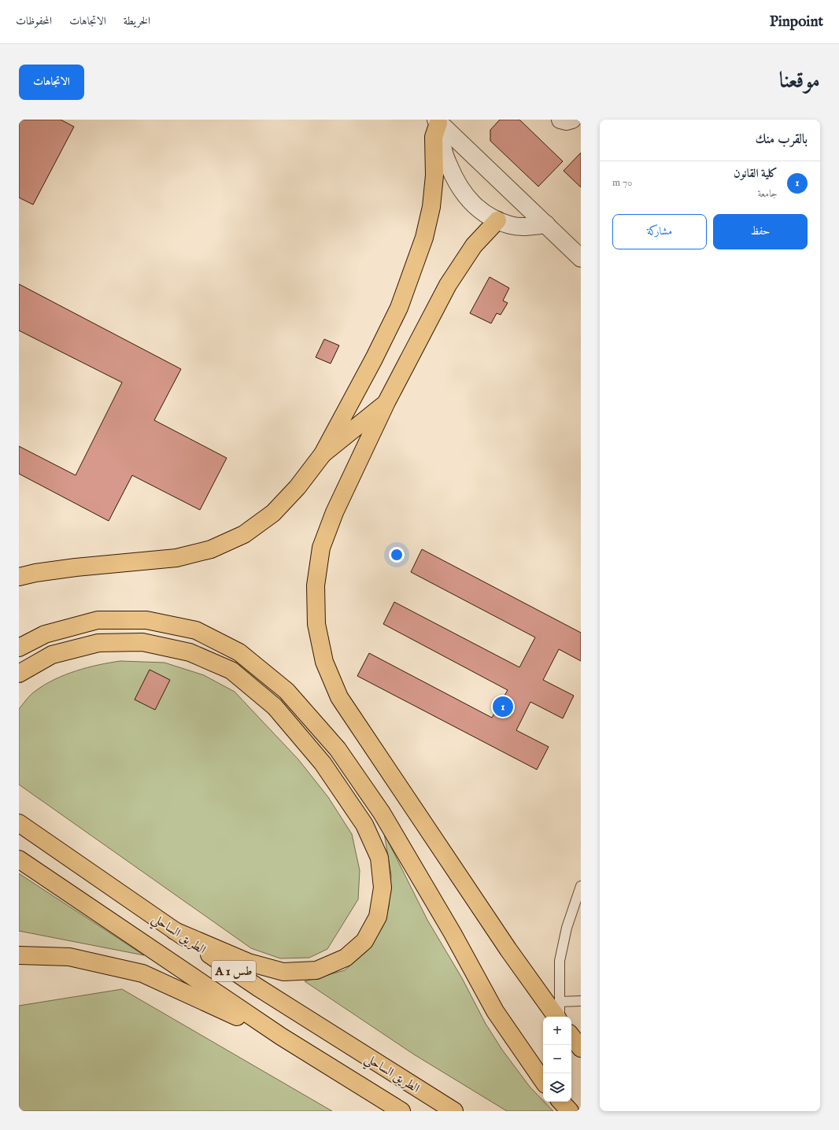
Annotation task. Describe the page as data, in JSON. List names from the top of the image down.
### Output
{
  "streets": {
    "main road": ["الطريق الساحلي", "A 1 طس"]
  },
  "page": {
    "header": "Pinpoint",
    "nav": ["الخريطة", "الاتجاهات", "المحفوظات"],
    "title": "موقعنا",
    "buttons": [
      "الاتجاهات",
      ["حفظ", "مشاركة"]
    ],
    "heading": "بالقرب منك",
    "list": [
      {
        "mark": "1",
        "name": "كلية القانون",
        "note": "جامعة",
        "value": "70 m"
      }
    ],
    "pins": "1",
    "map_buttons": ["+", "−"]
  }
}
